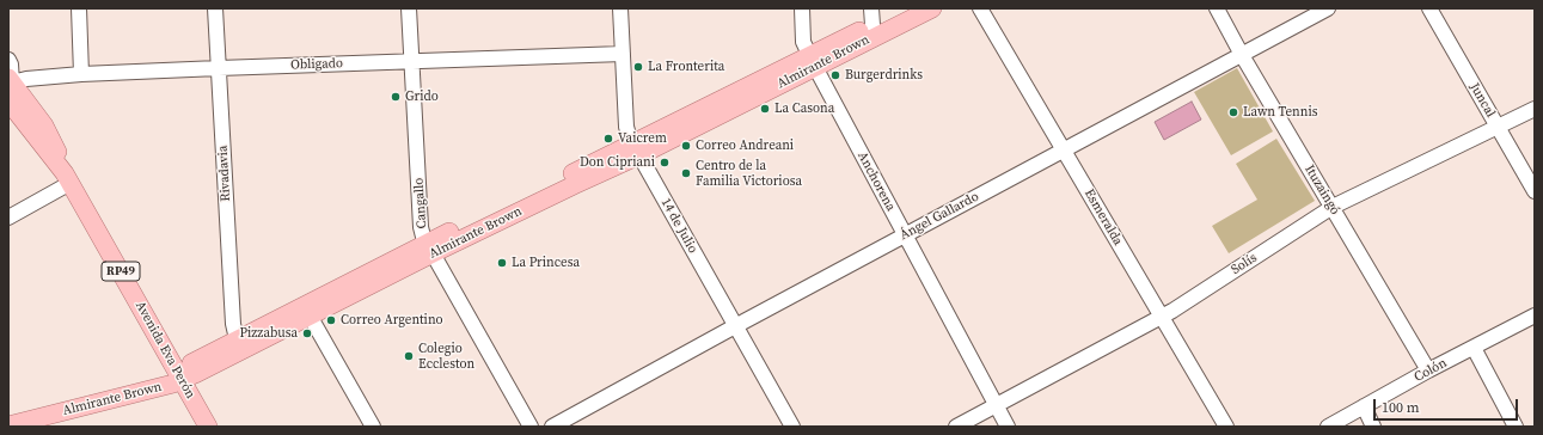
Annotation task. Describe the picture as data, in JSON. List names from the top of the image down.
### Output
{
  "streets": {
    "main road": ["Almirante Brown", "RP49", "Avenida Eva Perón"],
    "street": [
      "Obligado",
      "Juncal",
      "Rivadavia",
      "Anchorena",
      "Ituzaingó",
      "Cangallo",
      "Ángel Gallardo",
      "Esmeralda",
      "14 de Julio",
      "Solís",
      "Colón"
    ]
  },
  "crossings": [
    ["Almirante Brown", "Rivadavia"],
    ["Almirante Brown", "Anchorena"],
    ["Almirante Brown", "Cangallo"],
    ["Almirante Brown", "14 de Julio"],
    ["Almirante Brown", "Avenida Eva Perón"],
    ["Obligado", "Rivadavia"],
    ["Obligado", "Cangallo"],
    ["Obligado", "14 de Julio"],
    ["Obligado", "RP49"],
    ["Juncal", "Solís"],
    ["Anchorena", "Ángel Gallardo"],
    ["Anchorena", "Solís"],
    ["Ituzaingó", "Ángel Gallardo"],
    ["Ituzaingó", "Solís"],
    ["Ituzaingó", "Colón"],
    ["Ángel Gallardo", "Esmeralda"],
    ["Ángel Gallardo", "14 de Julio"],
    ["Esmeralda", "Solís"],
    ["RP49", "Avenida Eva Perón"]
  ],
  "places": [
    "La Fronterita",
    "Burgerdrinks",
    "Grido",
    "La Casona",
    "Lawn Tennis",
    "Vaicrem",
    "Correo Andreani",
    "Don Cipriani",
    "Centro de la Familia Victoriosa",
    "La Princesa",
    "Correo Argentino",
    "Pizzabusa",
    "Colegio Eccleston"
  ],
  "scale_bar": "100 m"
}
